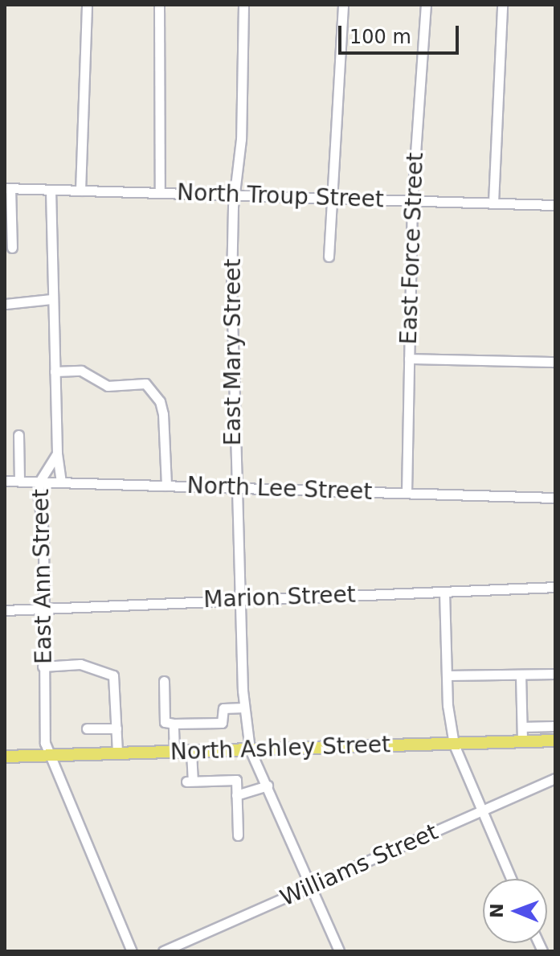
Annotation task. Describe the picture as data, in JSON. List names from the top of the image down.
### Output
{
  "streets": {
    "main road": ["North Ashley Street"],
    "street": [
      "North Troup Street",
      "East Force Street",
      "East Mary Street",
      "North Lee Street",
      "East Ann Street",
      "Marion Street",
      "Williams Street"
    ]
  },
  "crossings": [
    ["North Troup Street", "East Force Street"],
    ["North Troup Street", "East Mary Street"],
    ["East Force Street", "North Lee Street"],
    ["East Mary Street", "North Lee Street"],
    ["East Mary Street", "Marion Street"],
    ["East Mary Street", "North Ashley Street"],
    ["East Mary Street", "Williams Street"],
    ["North Lee Street", "East Ann Street"],
    ["East Ann Street", "Marion Street"],
    ["East Ann Street", "North Ashley Street"]
  ],
  "scale_bar": "100 m",
  "north": "left"
}
